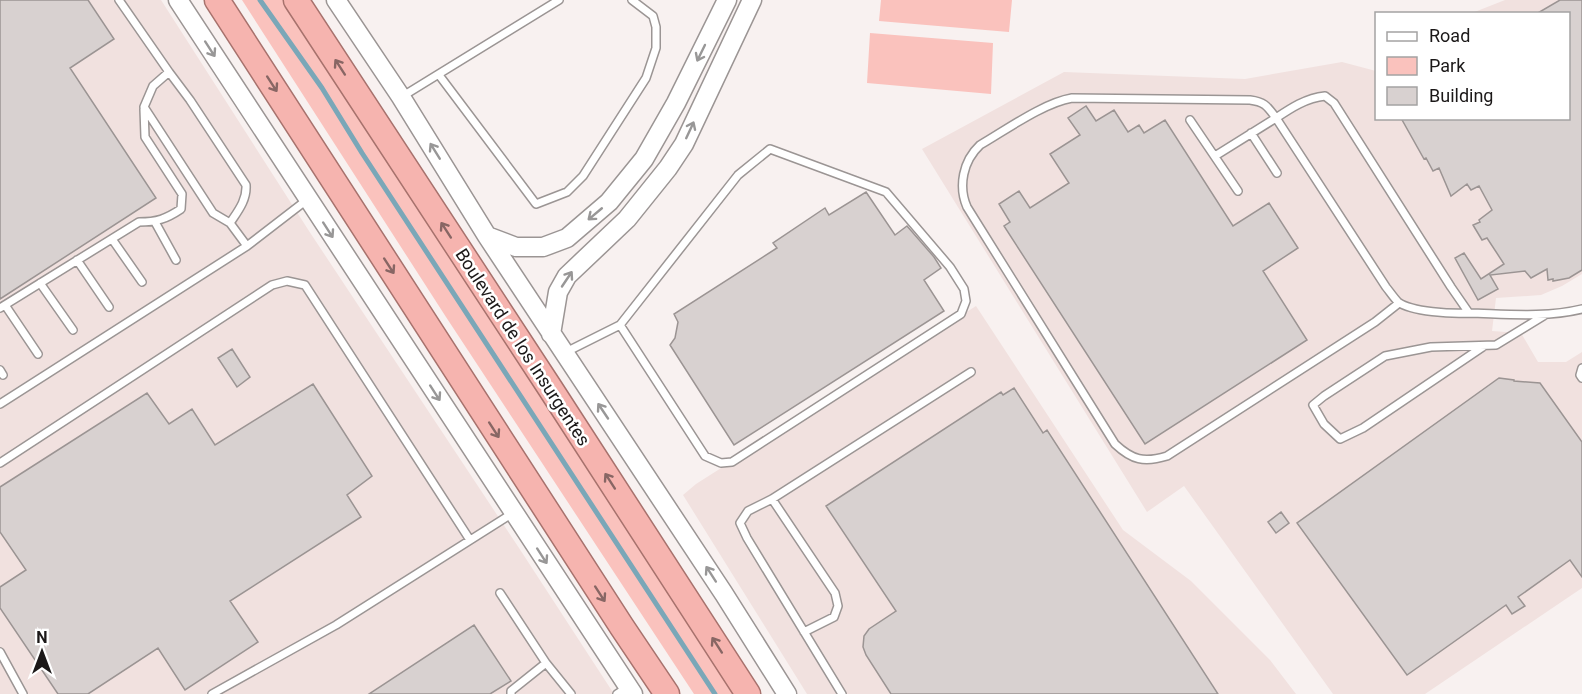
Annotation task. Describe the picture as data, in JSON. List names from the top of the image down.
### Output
{
  "streets": {
    "highway": ["Boulevard de los Insurgentes"]
  },
  "legend": ["Road", "Park", "Building"],
  "north": "top"
}
